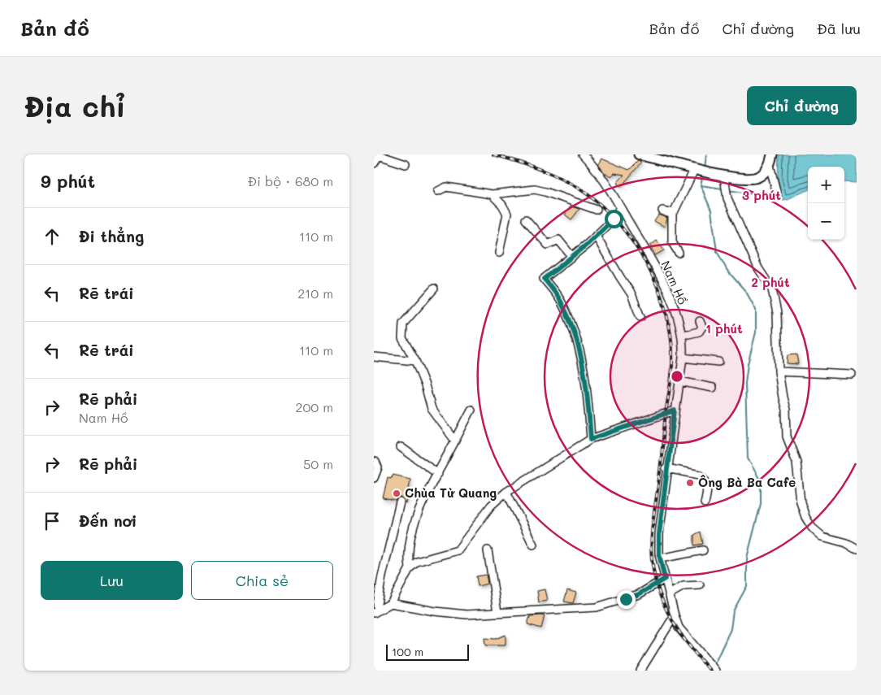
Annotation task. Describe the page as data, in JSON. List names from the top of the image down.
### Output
{
  "streets": {
    "street": ["Nam Hồ"]
  },
  "places": ["Ông Bà Ba Cafe", "Chùa Từ Quang"],
  "scale_bar": "100 m",
  "page": {
    "header": "Bản đồ",
    "nav": ["Bản đồ", "Chỉ đường", "Đã lưu"],
    "buttons": [
      "Chỉ đường",
      ["Lưu", "Chia sẻ"]
    ],
    "title": "Địa chỉ",
    "heading": ["9 phút", "Đi bộ · 680 m"],
    "map_buttons": ["+", "−"],
    "list": [
      ["Đi thẳng", "110 m"],
      ["Rẽ trái", "210 m"],
      ["Rẽ trái", "110 m"],
      ["Rẽ phải", "Nam Hồ", "200 m"],
      ["Rẽ phải", "50 m"],
      "Đến nơi"
    ],
    "scale": "100 m"
  },
  "rings": ["3 phút", "2 phút", "1 phút"]
}
